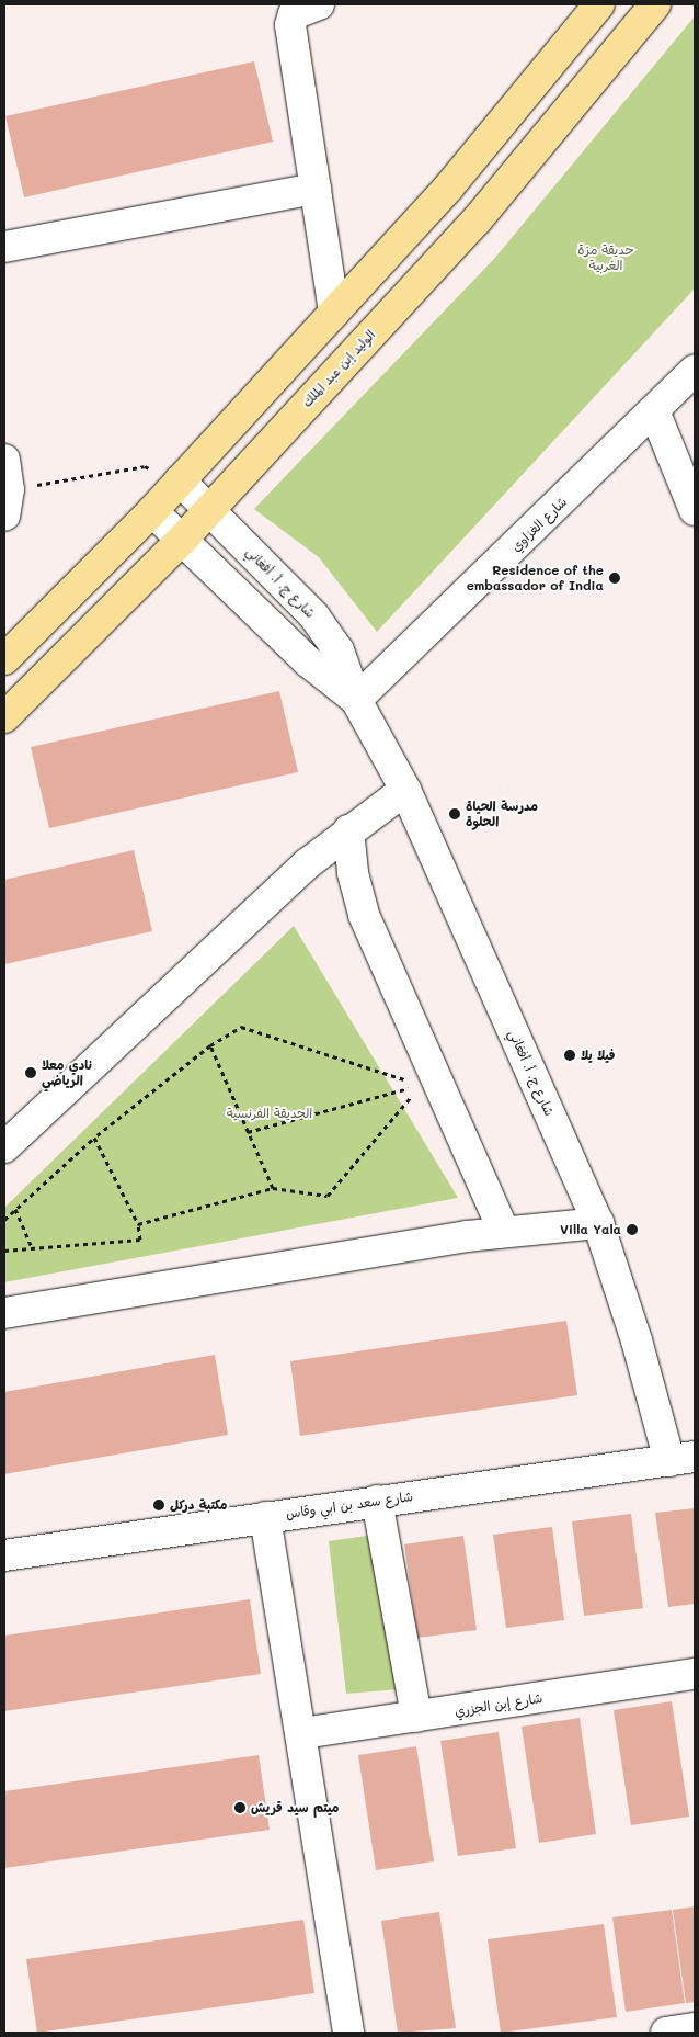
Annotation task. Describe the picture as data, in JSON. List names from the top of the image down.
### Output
{
  "streets": {
    "main road": ["الوليد إبن عبد الملك"],
    "street": [
      "شارع الغزاوي",
      "شارع ج. أ. أفغاني",
      "شارع سعد بن ابي وقاس",
      "شارع إبن الجزري"
    ]
  },
  "crossings": [
    ["الوليد إبن عبد الملك", "شارع ج. أ. أفغاني"],
    ["شارع الغزاوي", "شارع ج. أ. أفغاني"],
    ["شارع ج. أ. أفغاني", "شارع سعد بن ابي وقاس"]
  ],
  "parks": ["حديقة مزة الغربية", "الحديقة الفرنسية"],
  "places": [
    "Residence of the embassador of India",
    "مدرسة الحياة الحلوة",
    "فيلا يلا",
    "نادي معلا الرياضي",
    "Villa Yala",
    "مكتبة دركل",
    "ميتم سيد قريش"
  ]
}
